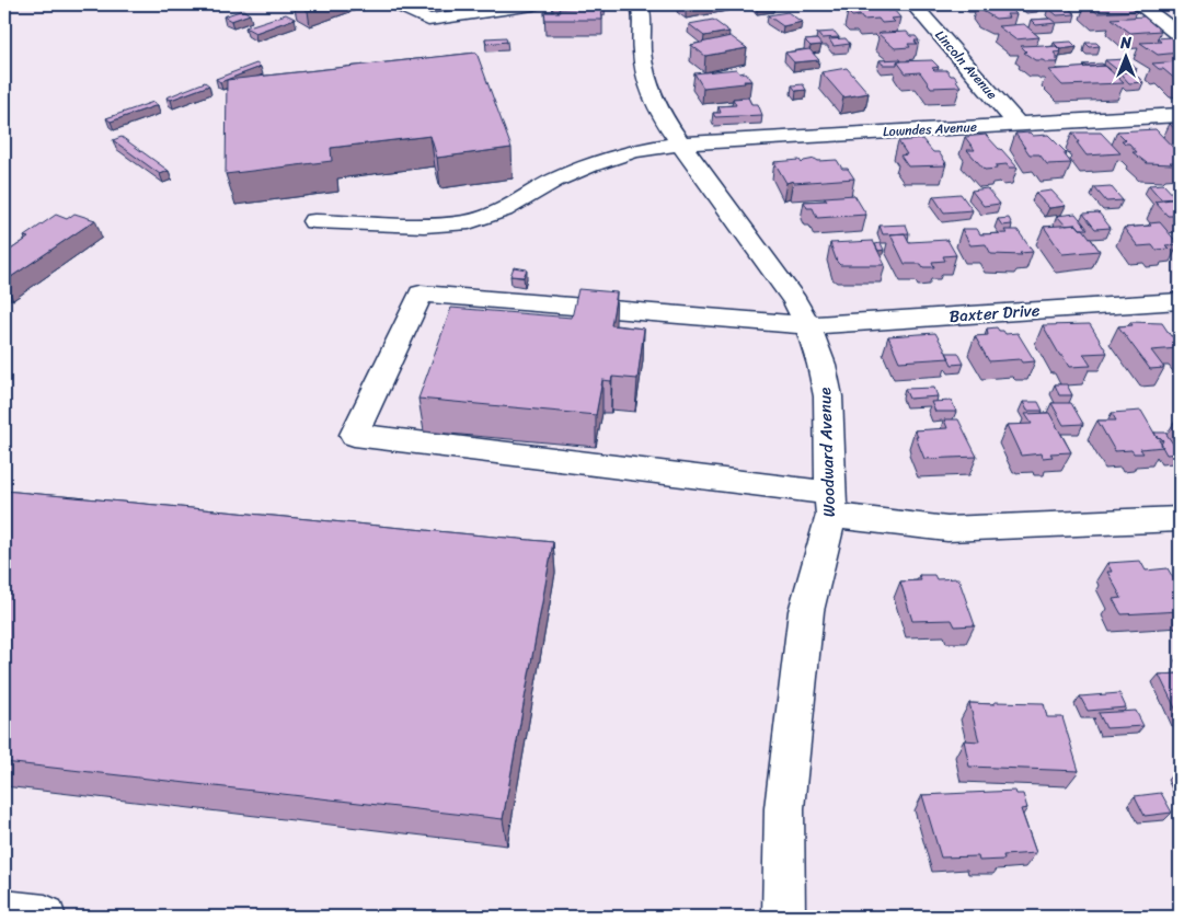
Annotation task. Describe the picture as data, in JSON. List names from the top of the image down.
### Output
{
  "streets": {
    "street": [
      "Lincoln Avenue",
      "Lowndes Avenue",
      "Baxter Drive",
      "Woodward Avenue"
    ]
  },
  "crossings": [
    ["Lincoln Avenue", "Lowndes Avenue"],
    ["Lowndes Avenue", "Woodward Avenue"],
    ["Baxter Drive", "Woodward Avenue"]
  ],
  "north": "top"
}
